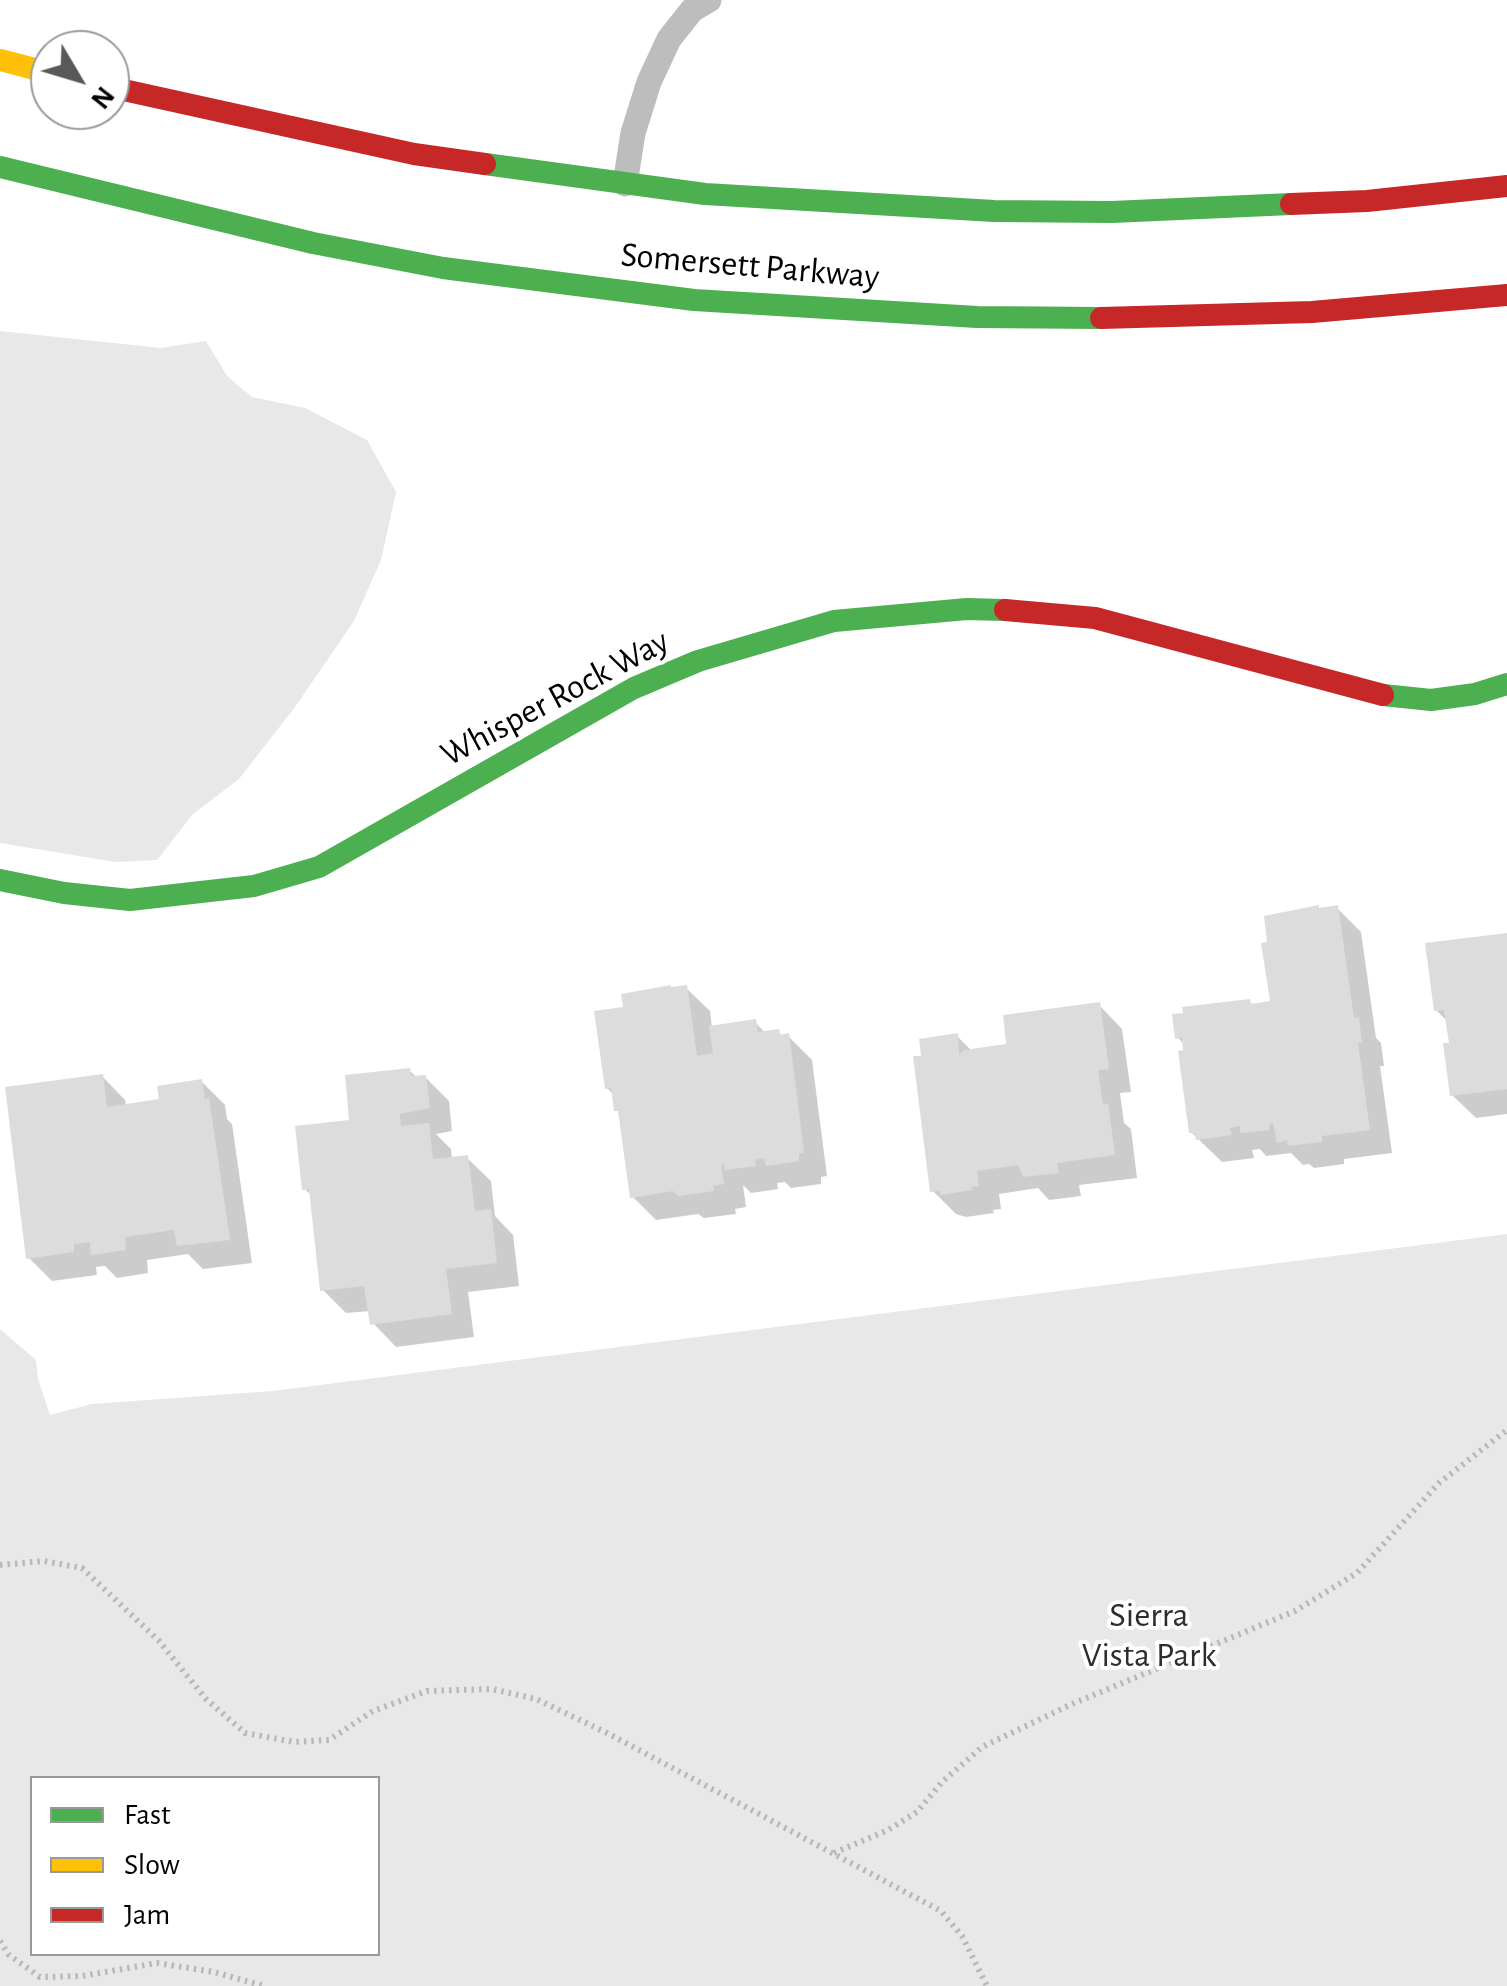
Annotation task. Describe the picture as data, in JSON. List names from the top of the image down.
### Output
{
  "streets": {
    "main road": ["Somersett Parkway", "Whisper Rock Way"]
  },
  "parks": ["Sierra Vista Park"],
  "legend": ["Fast", "Slow", "Jam"],
  "north": "bottom right"
}
